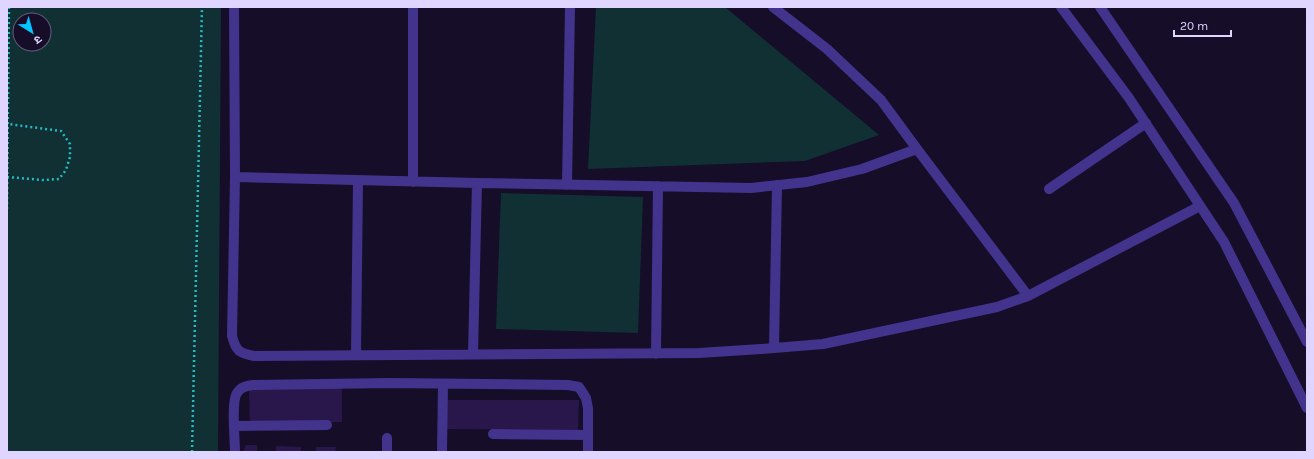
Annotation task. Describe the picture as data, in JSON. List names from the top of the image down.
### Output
{
  "scale_bar": "20 m",
  "north": "bottom right"
}
